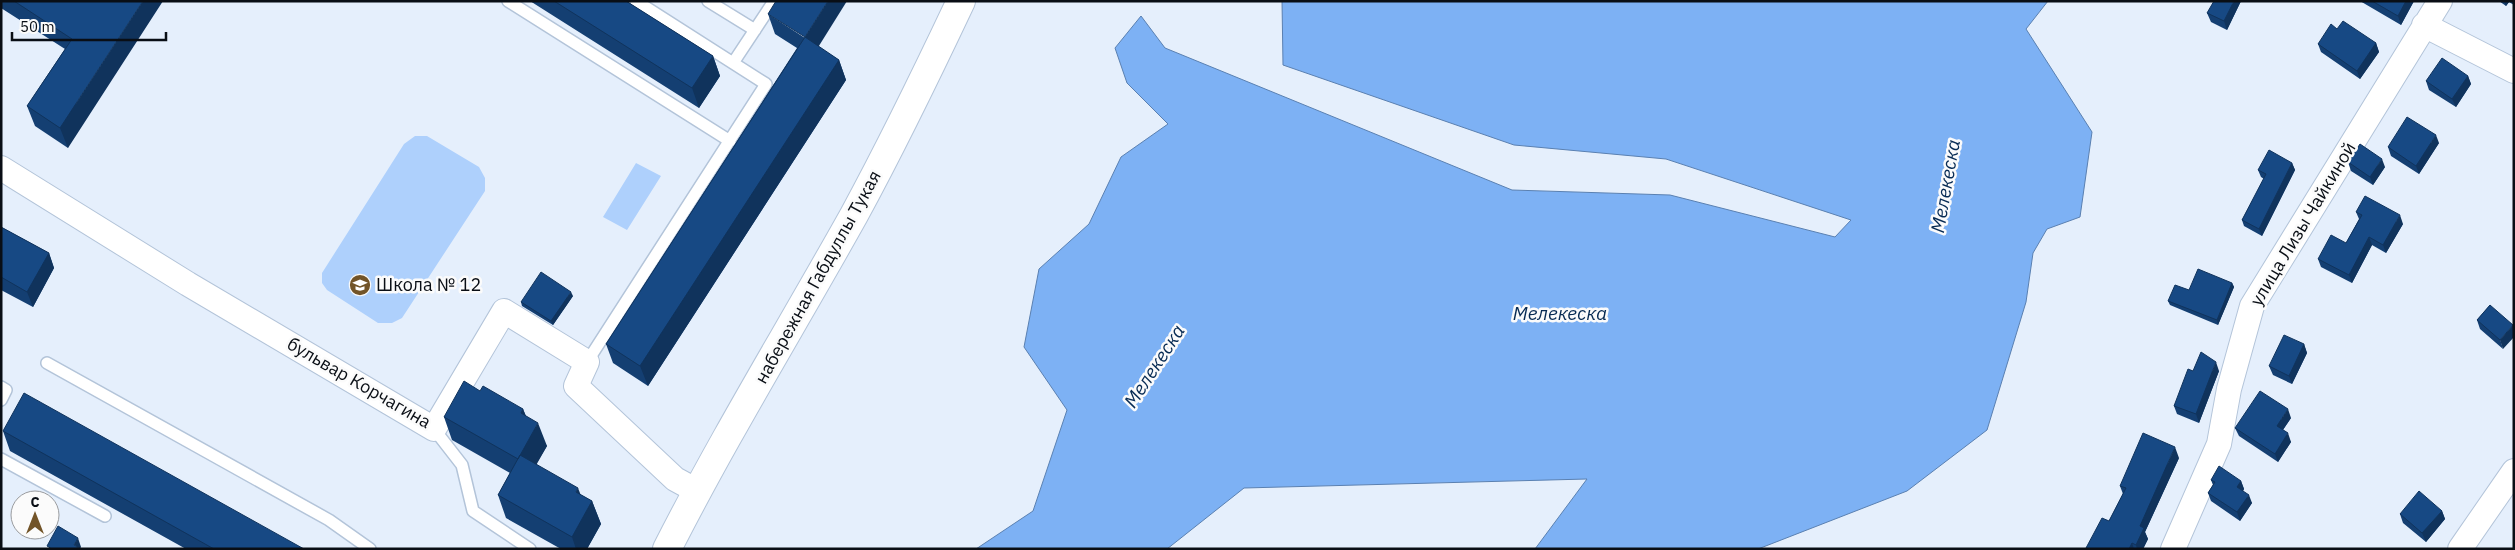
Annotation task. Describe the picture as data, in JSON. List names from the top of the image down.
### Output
{
  "streets": {
    "main road": ["набережная Габдуллы Тукая"],
    "street": ["улица Лизы Чайкиной", "бульвар Корчагина"]
  },
  "water": ["Мелекеска"],
  "places": {
    "school or university": ["Школа № 12"]
  },
  "scale_bar": "50 m",
  "north": "top"
}
